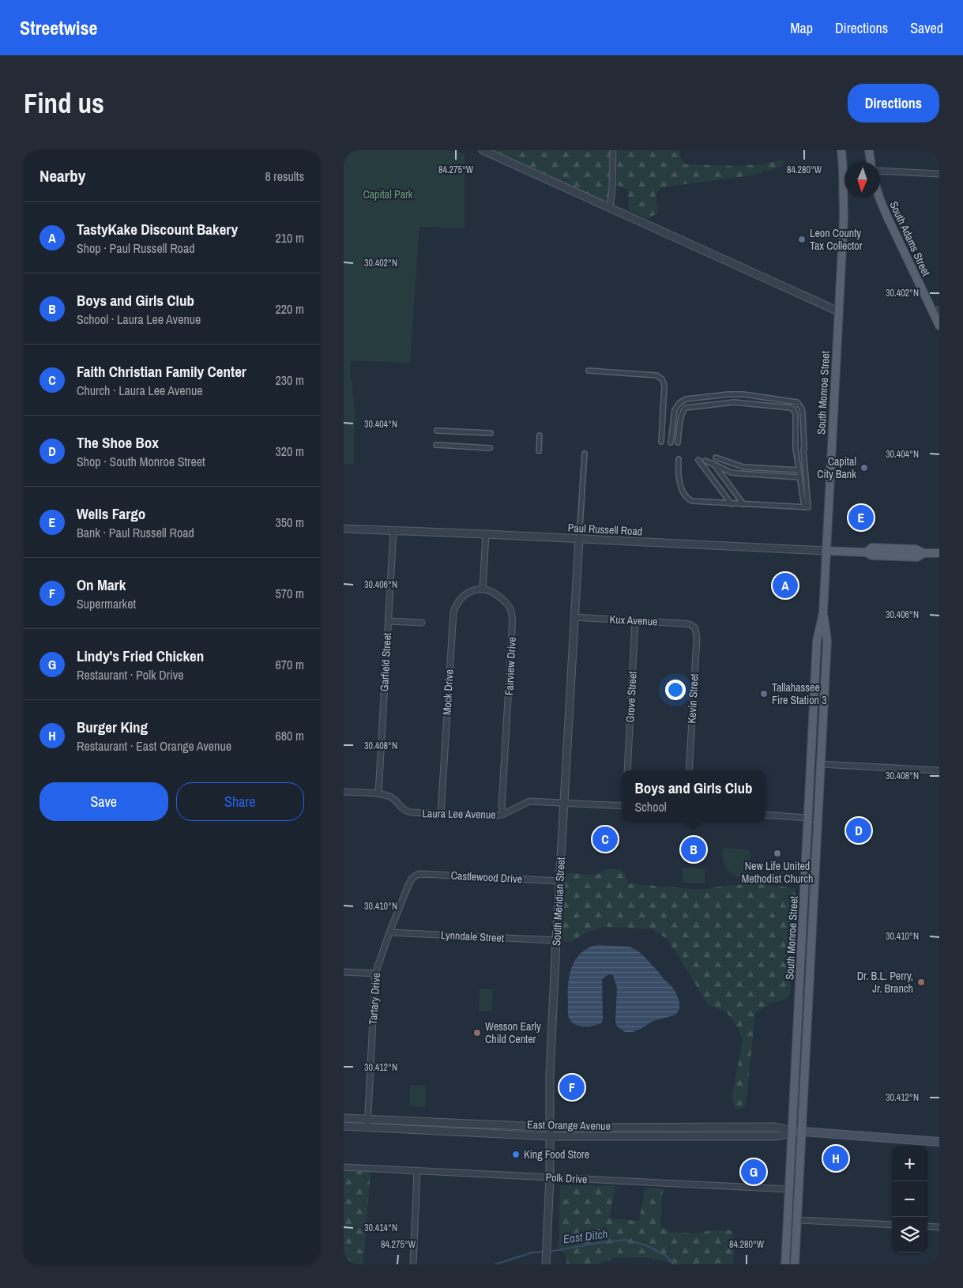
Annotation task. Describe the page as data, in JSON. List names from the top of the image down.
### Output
{
  "streets": {
    "main road": [
      "South Adams Street",
      "South Monroe Street",
      "Paul Russell Road",
      "East Orange Avenue"
    ],
    "street": [
      "Kux Avenue",
      "Garfield Street",
      "Fairview Drive",
      "Mock Drive",
      "Grove Street",
      "Kevin Street",
      "Laura Lee Avenue",
      "Castlewood Drive",
      "South Meridian Street",
      "Lynndale Street",
      "Tartary Drive",
      "Polk Drive"
    ]
  },
  "crossings": [
    ["South Monroe Street", "Paul Russell Road"],
    ["South Monroe Street", "East Orange Avenue"],
    ["South Monroe Street", "Polk Drive"],
    ["Paul Russell Road", "Garfield Street"],
    ["Paul Russell Road", "South Meridian Street"],
    ["Kux Avenue", "Grove Street"],
    ["Kux Avenue", "Kevin Street"],
    ["Kux Avenue", "South Meridian Street"],
    ["Garfield Street", "Laura Lee Avenue"],
    ["Fairview Drive", "Mock Drive"],
    ["Fairview Drive", "Laura Lee Avenue"],
    ["Mock Drive", "Laura Lee Avenue"],
    ["Laura Lee Avenue", "South Meridian Street"],
    ["Castlewood Drive", "South Meridian Street"],
    ["Castlewood Drive", "Tartary Drive"],
    ["South Meridian Street", "Lynndale Street"],
    ["South Meridian Street", "East Orange Avenue"],
    ["South Meridian Street", "Polk Drive"],
    ["Lynndale Street", "Tartary Drive"],
    ["Tartary Drive", "East Orange Avenue"]
  ],
  "water": ["East Ditch"],
  "parks": ["Capital Park"],
  "places": [
    "Leon County Tax Collector",
    "Capital City Bank",
    "Tallahassee Fire Station 3",
    "New Life United Methodist Church",
    "Dr. B.L. Perry, Jr. Branch",
    "Wesson Early Child Center",
    "King Food Store"
  ],
  "north": "bottom",
  "page": {
    "header": "Streetwise",
    "nav": ["Map", "Directions", "Saved"],
    "buttons": [
      "Directions",
      ["Save", "Share"]
    ],
    "title": "Find us",
    "heading": ["Nearby", "8 results"],
    "list": [
      {
        "mark": "A",
        "name": "TastyKake Discount Bakery",
        "note": "Shop · Paul Russell Road",
        "value": "210 m"
      },
      {
        "mark": "B",
        "name": "Boys and Girls Club",
        "note": "School · Laura Lee Avenue",
        "value": "220 m"
      },
      {
        "mark": "C",
        "name": "Faith Christian Family Center",
        "note": "Church · Laura Lee Avenue",
        "value": "230 m"
      },
      {
        "mark": "D",
        "name": "The Shoe Box",
        "note": "Shop · South Monroe Street",
        "value": "320 m"
      },
      {
        "mark": "E",
        "name": "Wells Fargo",
        "note": "Bank · Paul Russell Road",
        "value": "350 m"
      },
      {
        "mark": "F",
        "name": "On Mark",
        "note": "Supermarket",
        "value": "570 m"
      },
      {
        "mark": "G",
        "name": "Lindy's Fried Chicken",
        "note": "Restaurant · Polk Drive",
        "value": "670 m"
      },
      {
        "mark": "H",
        "name": "Burger King",
        "note": "Restaurant · East Orange Avenue",
        "value": "680 m"
      }
    ],
    "pins": [
      "E",
      "A",
      "D",
      "C",
      "B",
      "F",
      "H",
      "G"
    ],
    "popup": ["Boys and Girls Club", "School"],
    "map_buttons": ["+", "−"]
  },
  "coordinates": [
    "84.275°W",
    "84.280°W",
    "30.402°N",
    "30.404°N",
    "30.406°N",
    "30.408°N",
    "30.410°N",
    "30.412°N",
    "30.414°N"
  ]
}
